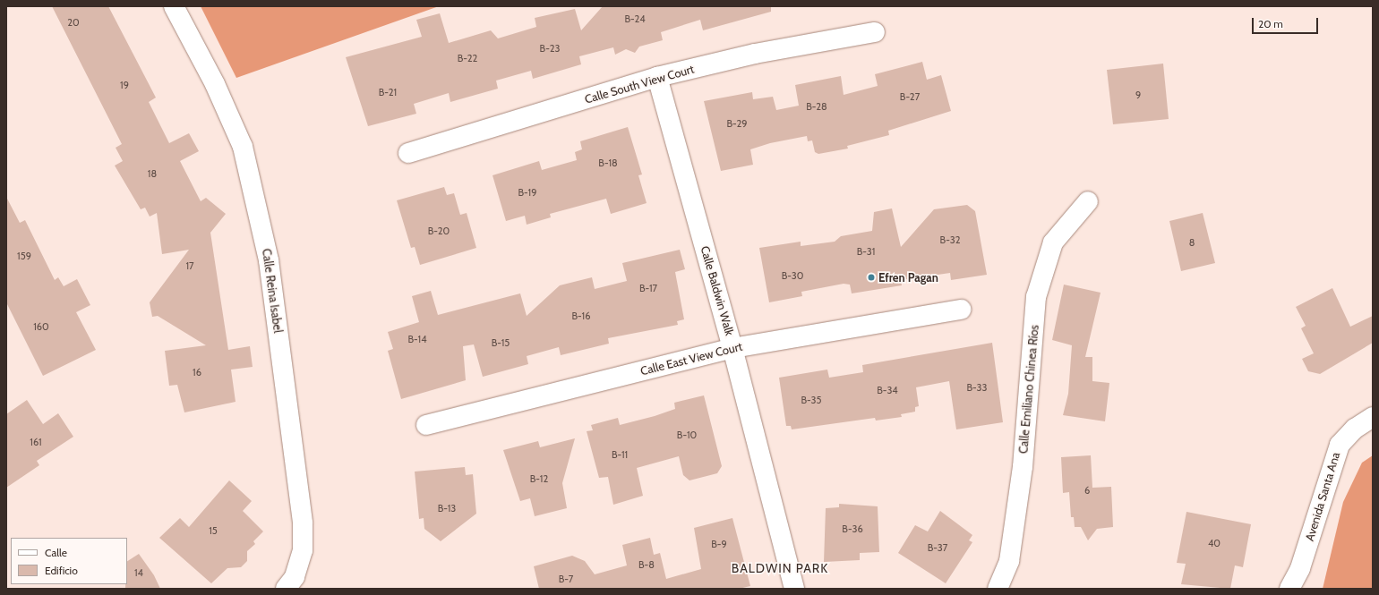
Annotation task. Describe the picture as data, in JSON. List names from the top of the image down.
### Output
{
  "streets": {
    "street": [
      "Calle South View Court",
      "Calle Reina Isabel",
      "Calle Baldwin Walk",
      "Calle East View Court",
      "Calle Emiliano Chinea Ríos",
      "Avenida Santa Ana"
    ]
  },
  "crossings": [
    ["Calle South View Court", "Calle Baldwin Walk"],
    ["Calle Baldwin Walk", "Calle East View Court"]
  ],
  "districts": ["BALDWIN PARK"],
  "places": ["Efren Pagan"],
  "house_numbers": [
    "B-24",
    "20",
    "B-23",
    "B-22",
    "19",
    "B-21",
    "9",
    "B-27",
    "B-28",
    "B-29",
    "B-18",
    "18",
    "B-19",
    "B-20",
    "B-32",
    "8",
    "B-31",
    "159",
    "17",
    "B-30",
    "B-17",
    "B-16",
    "160",
    "B-14",
    "B-15",
    "16",
    "B-33",
    "B-34",
    "B-35",
    "B-10",
    "161",
    "B-11",
    "B-12",
    "6",
    "B-13",
    "B-36",
    "15",
    "40",
    "B-9",
    "B-37",
    "B-8",
    "14",
    "B-7"
  ],
  "legend": ["Calle", "Edificio"],
  "scale_bar": "20 m"
}
